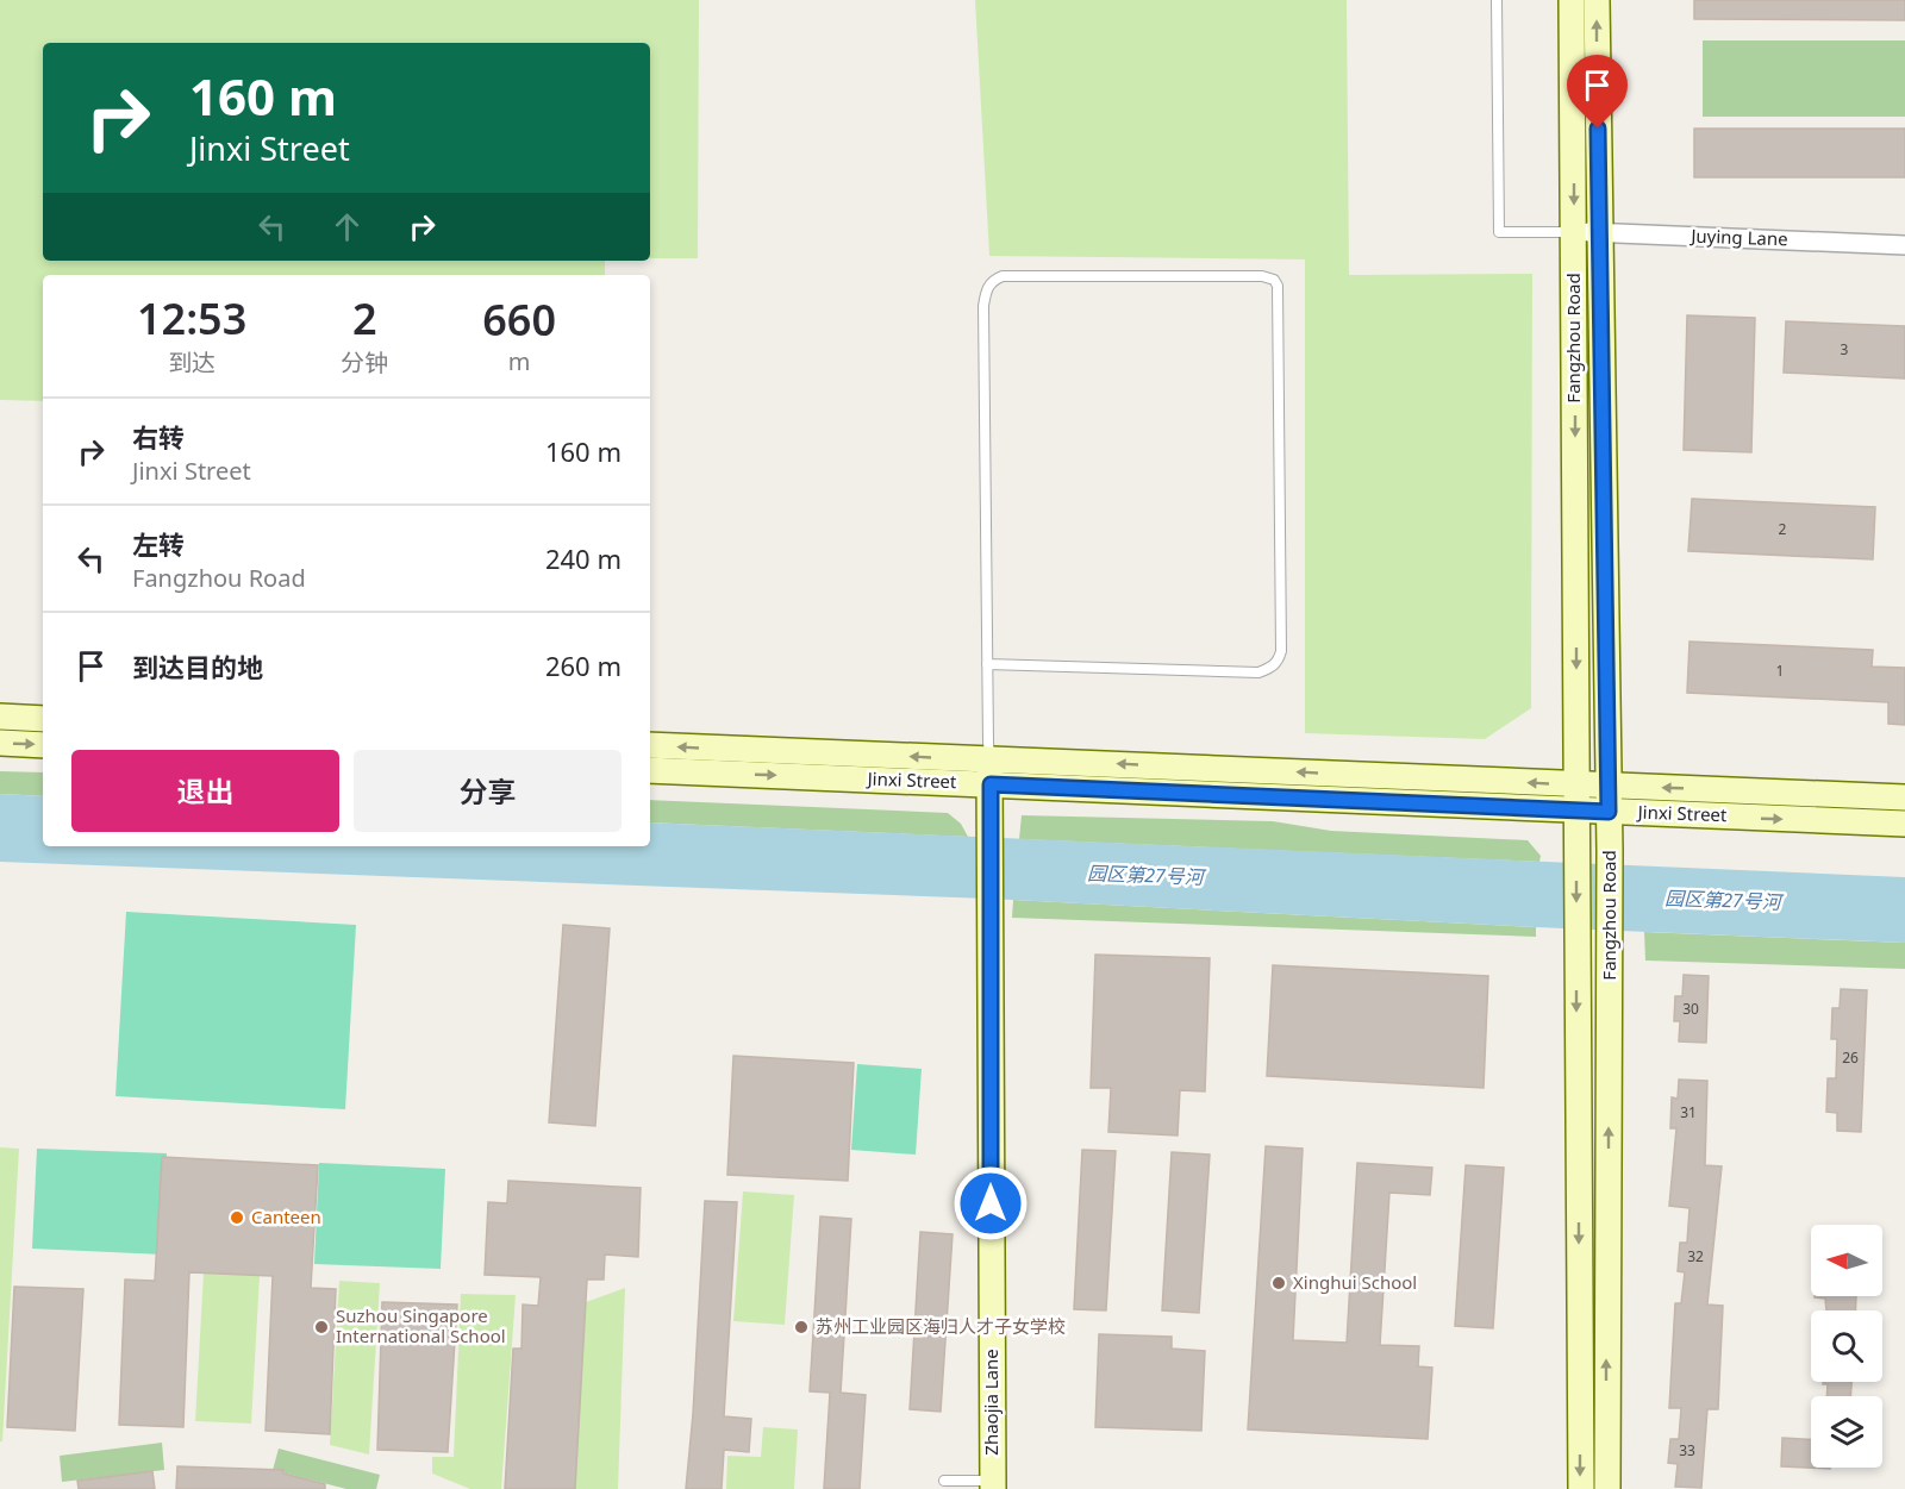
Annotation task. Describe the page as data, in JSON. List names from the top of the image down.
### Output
{
  "streets": {
    "main road": ["Fangzhou Road", "Jinxi Street", "Zhaojia Lane"],
    "street": ["Juying Lane"]
  },
  "crossings": [
    ["Juying Lane", "Fangzhou Road"],
    ["Fangzhou Road", "Jinxi Street"],
    ["Jinxi Street", "Zhaojia Lane"]
  ],
  "water": ["园区第27号河"],
  "places": [
    "Canteen",
    "Xinghui School",
    "Suzhou Singapore International School",
    "苏州工业园区海归人才子女学校"
  ],
  "house_numbers": [
    "3",
    "2",
    "1",
    "30",
    "26",
    "31",
    "32",
    "33"
  ],
  "north": "left",
  "page": {
    "turn": ["160 m", "Jinxi Street"],
    "eta": [
      "12:53",
      "到达",
      "2",
      "分钟",
      "660",
      "m"
    ],
    "list": [
      {
        "name": "右转",
        "note": "Jinxi Street",
        "value": "160 m"
      },
      {
        "name": "左转",
        "note": "Fangzhou Road",
        "value": "240 m"
      },
      {
        "name": "到达目的地",
        "value": "260 m"
      }
    ],
    "buttons": ["退出", "分享"]
  }
}
